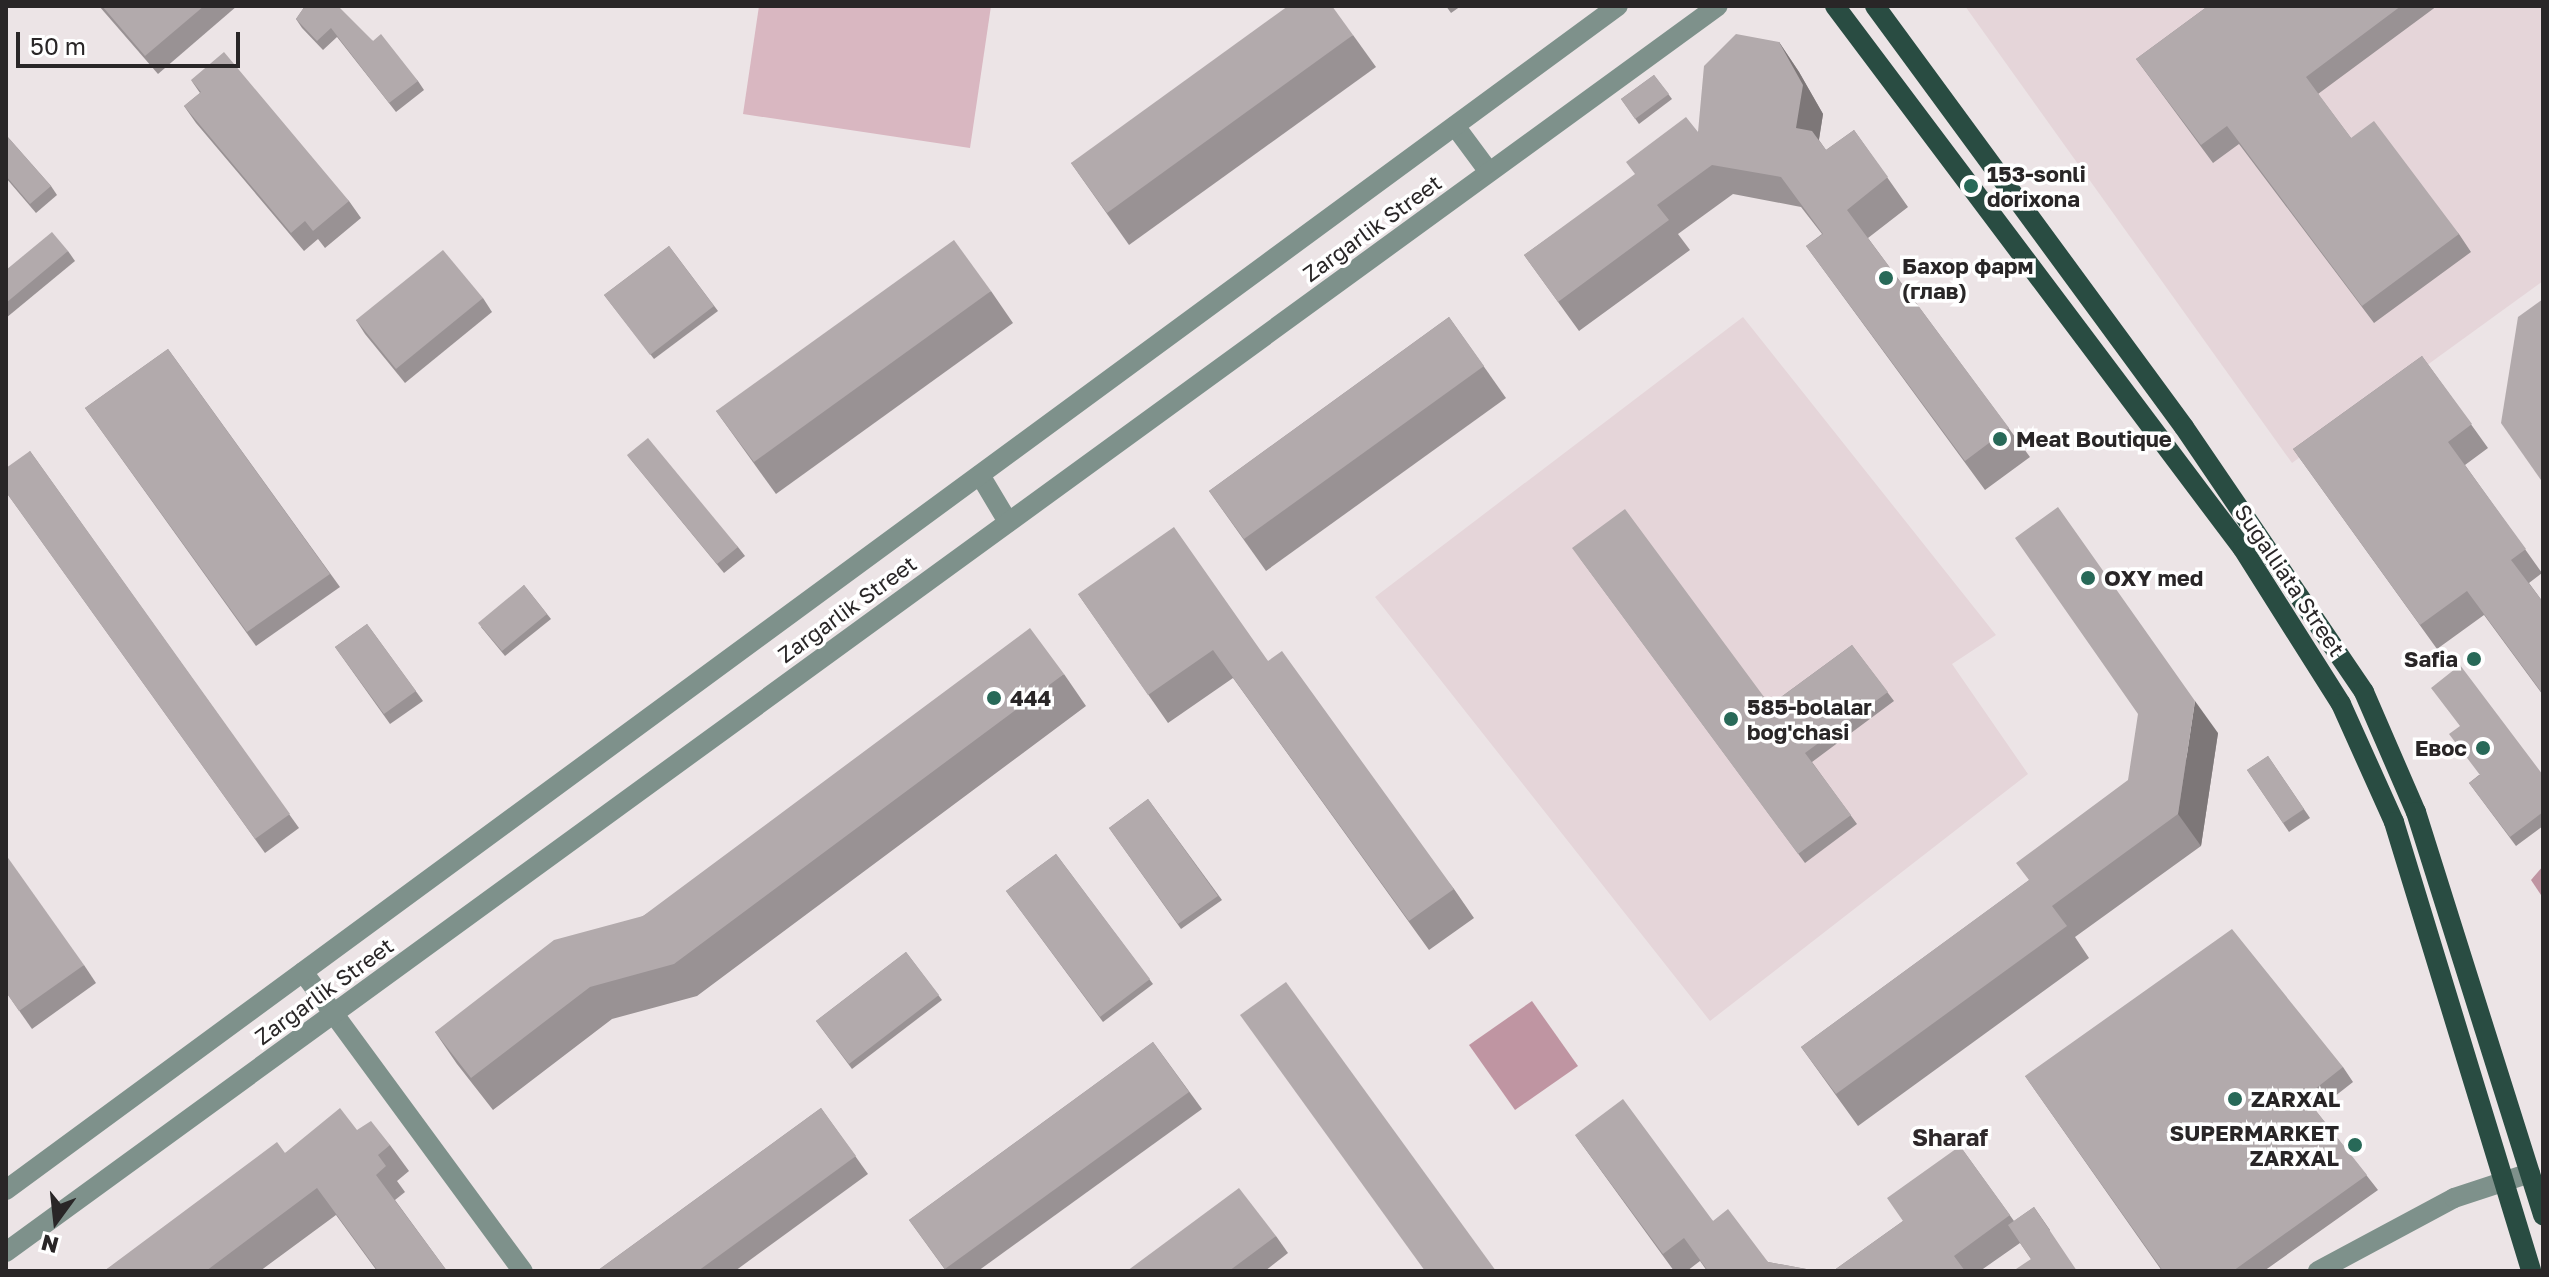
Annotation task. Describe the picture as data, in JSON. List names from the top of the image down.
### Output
{
  "streets": {
    "main road": ["Sugalliata Street"],
    "street": ["Zargarlik Street"]
  },
  "districts": ["Sharaf"],
  "places": [
    "153-sonli dorixona",
    "Бахор фарм (глав)",
    "Meat Boutique",
    "OXY med",
    "Safia",
    "444",
    "585-bolalar bog'chasi",
    "Евос",
    "ZARXAL",
    "SUPERMARKET ZARXAL"
  ],
  "scale_bar": "50 m",
  "north": "bottom"
}
